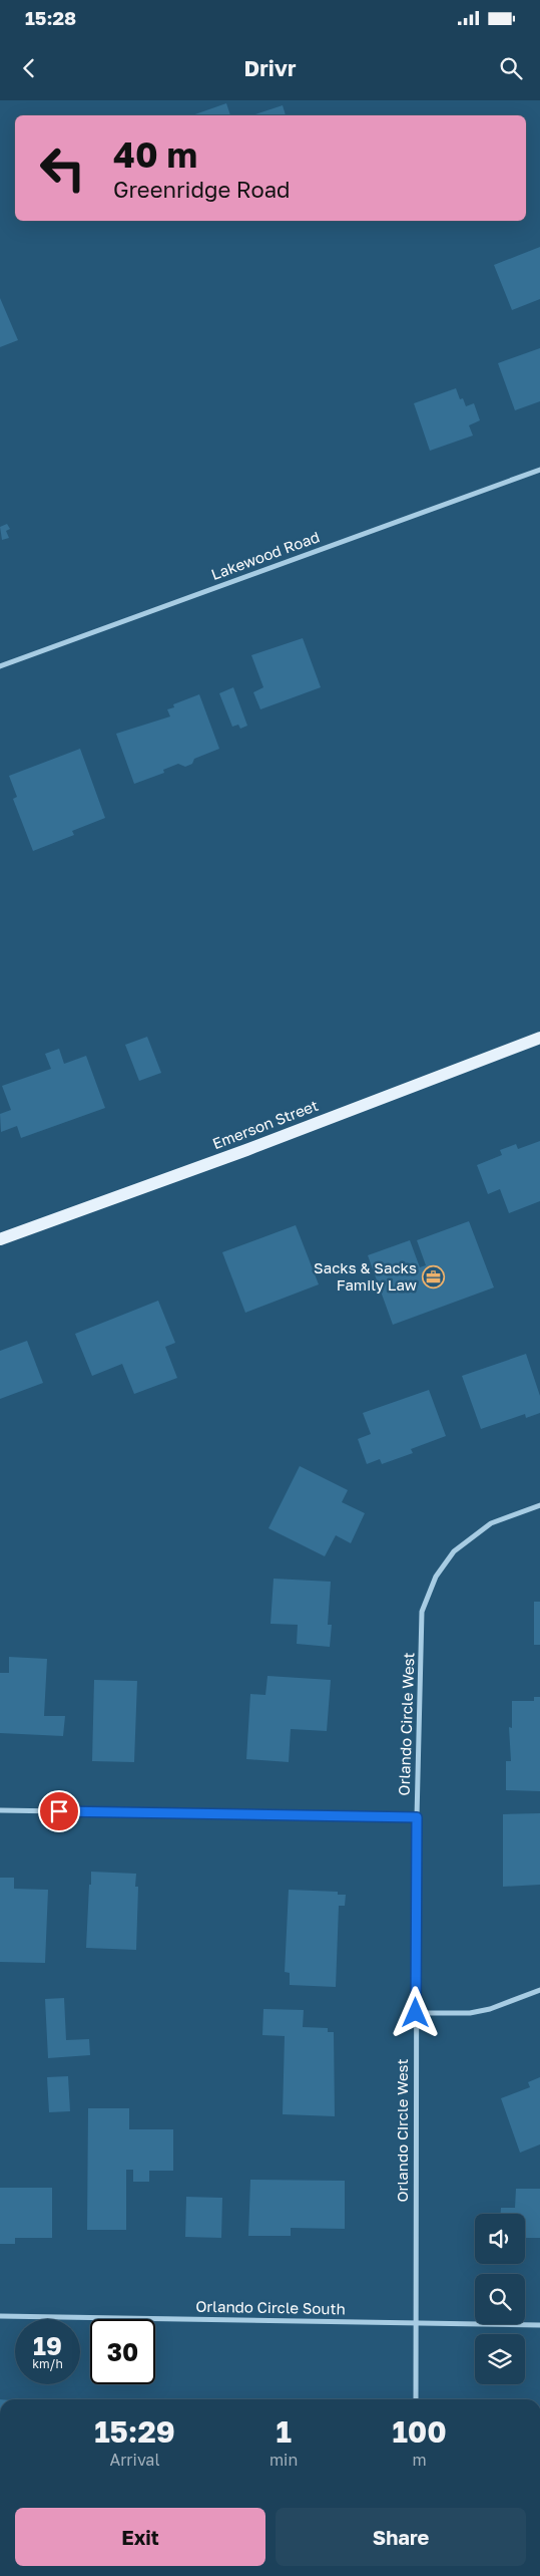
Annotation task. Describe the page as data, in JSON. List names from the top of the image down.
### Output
{
  "streets": {
    "main road": ["Emerson Street"],
    "street": ["Lakewood Road", "Orlando Circle West", "Orlando Circle South"]
  },
  "crossings": [
    ["Orlando Circle West", "Orlando Circle South"]
  ],
  "places": {
    "office": ["Sacks & Sacks Family Law"]
  },
  "page": {
    "status": "15:28",
    "header": "Drivr",
    "turn": ["40 m", "Greenridge Road"],
    "speed": "19 km/h",
    "limit": "30",
    "eta": [
      "15:29",
      "Arrival",
      "1",
      "min",
      "100",
      "m"
    ],
    "buttons": ["Exit", "Share"]
  }
}
